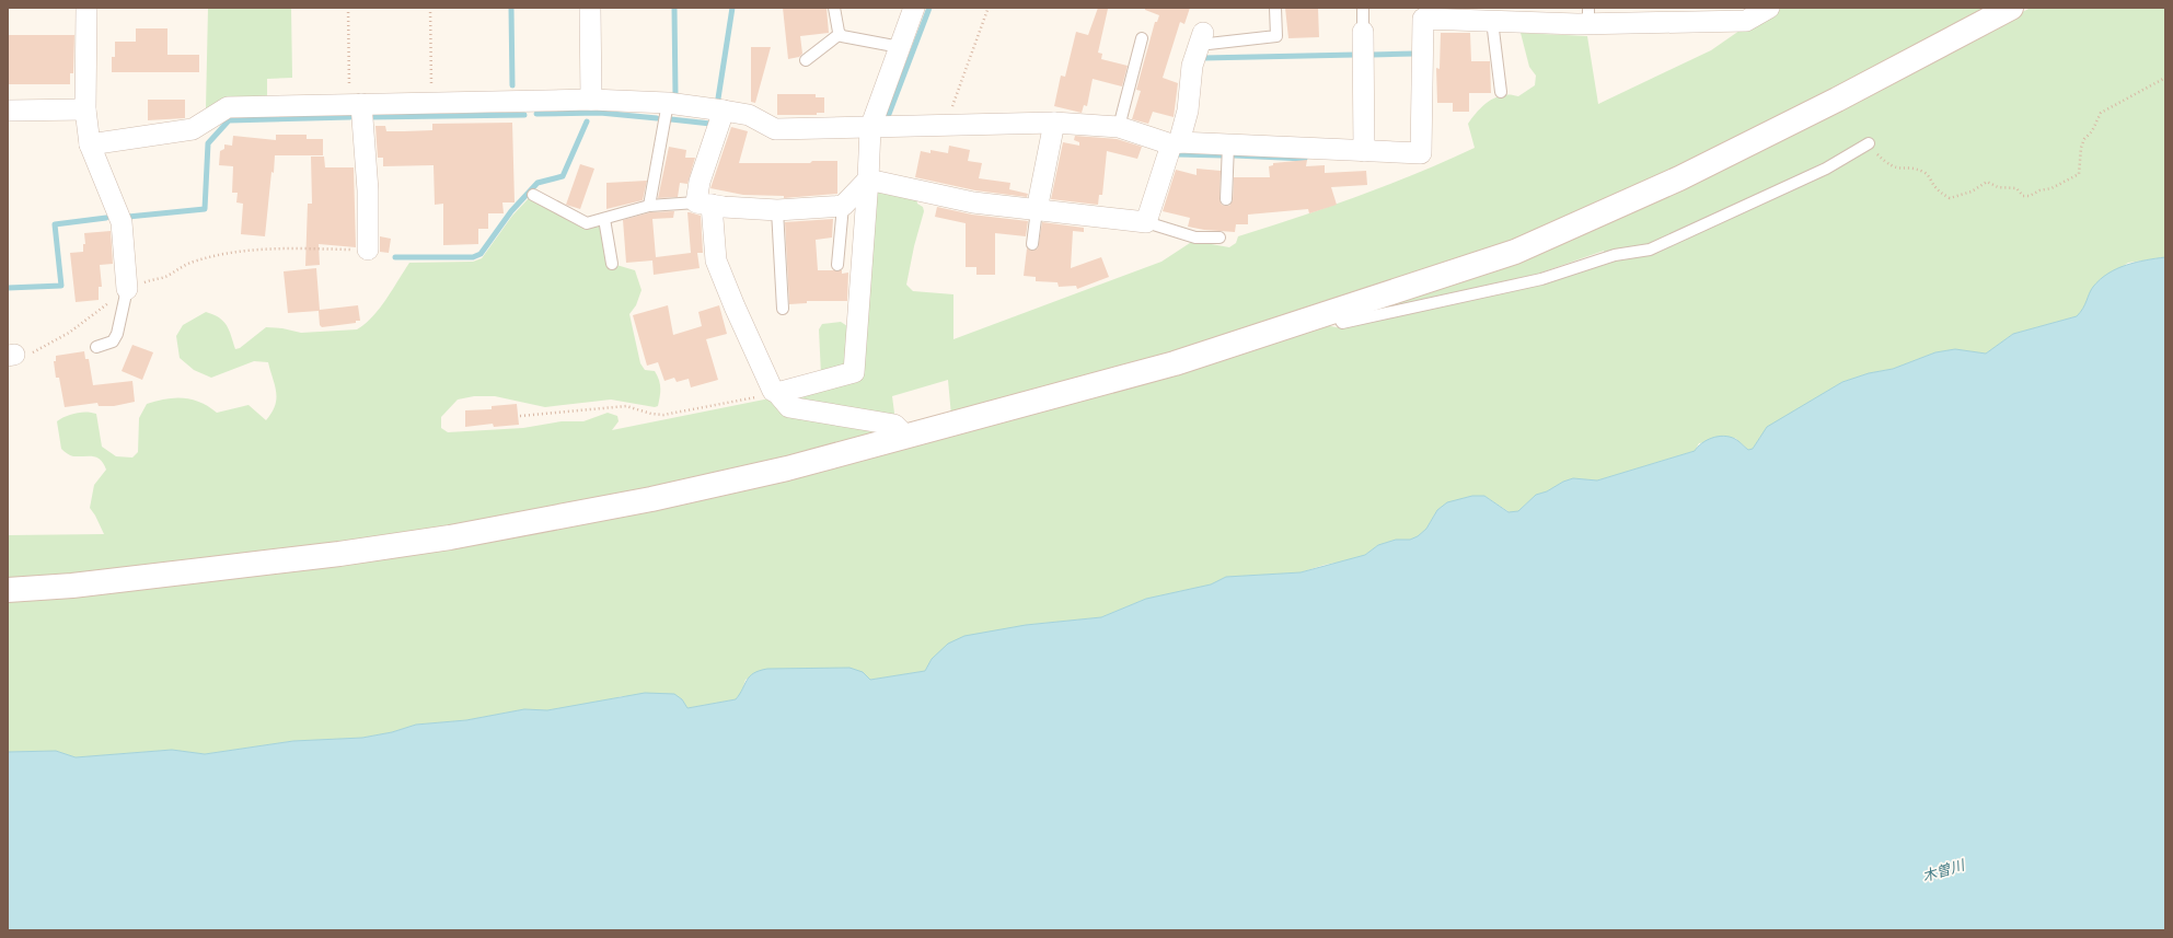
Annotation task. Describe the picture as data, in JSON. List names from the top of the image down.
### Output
{
  "water": ["木曽川"]
}
